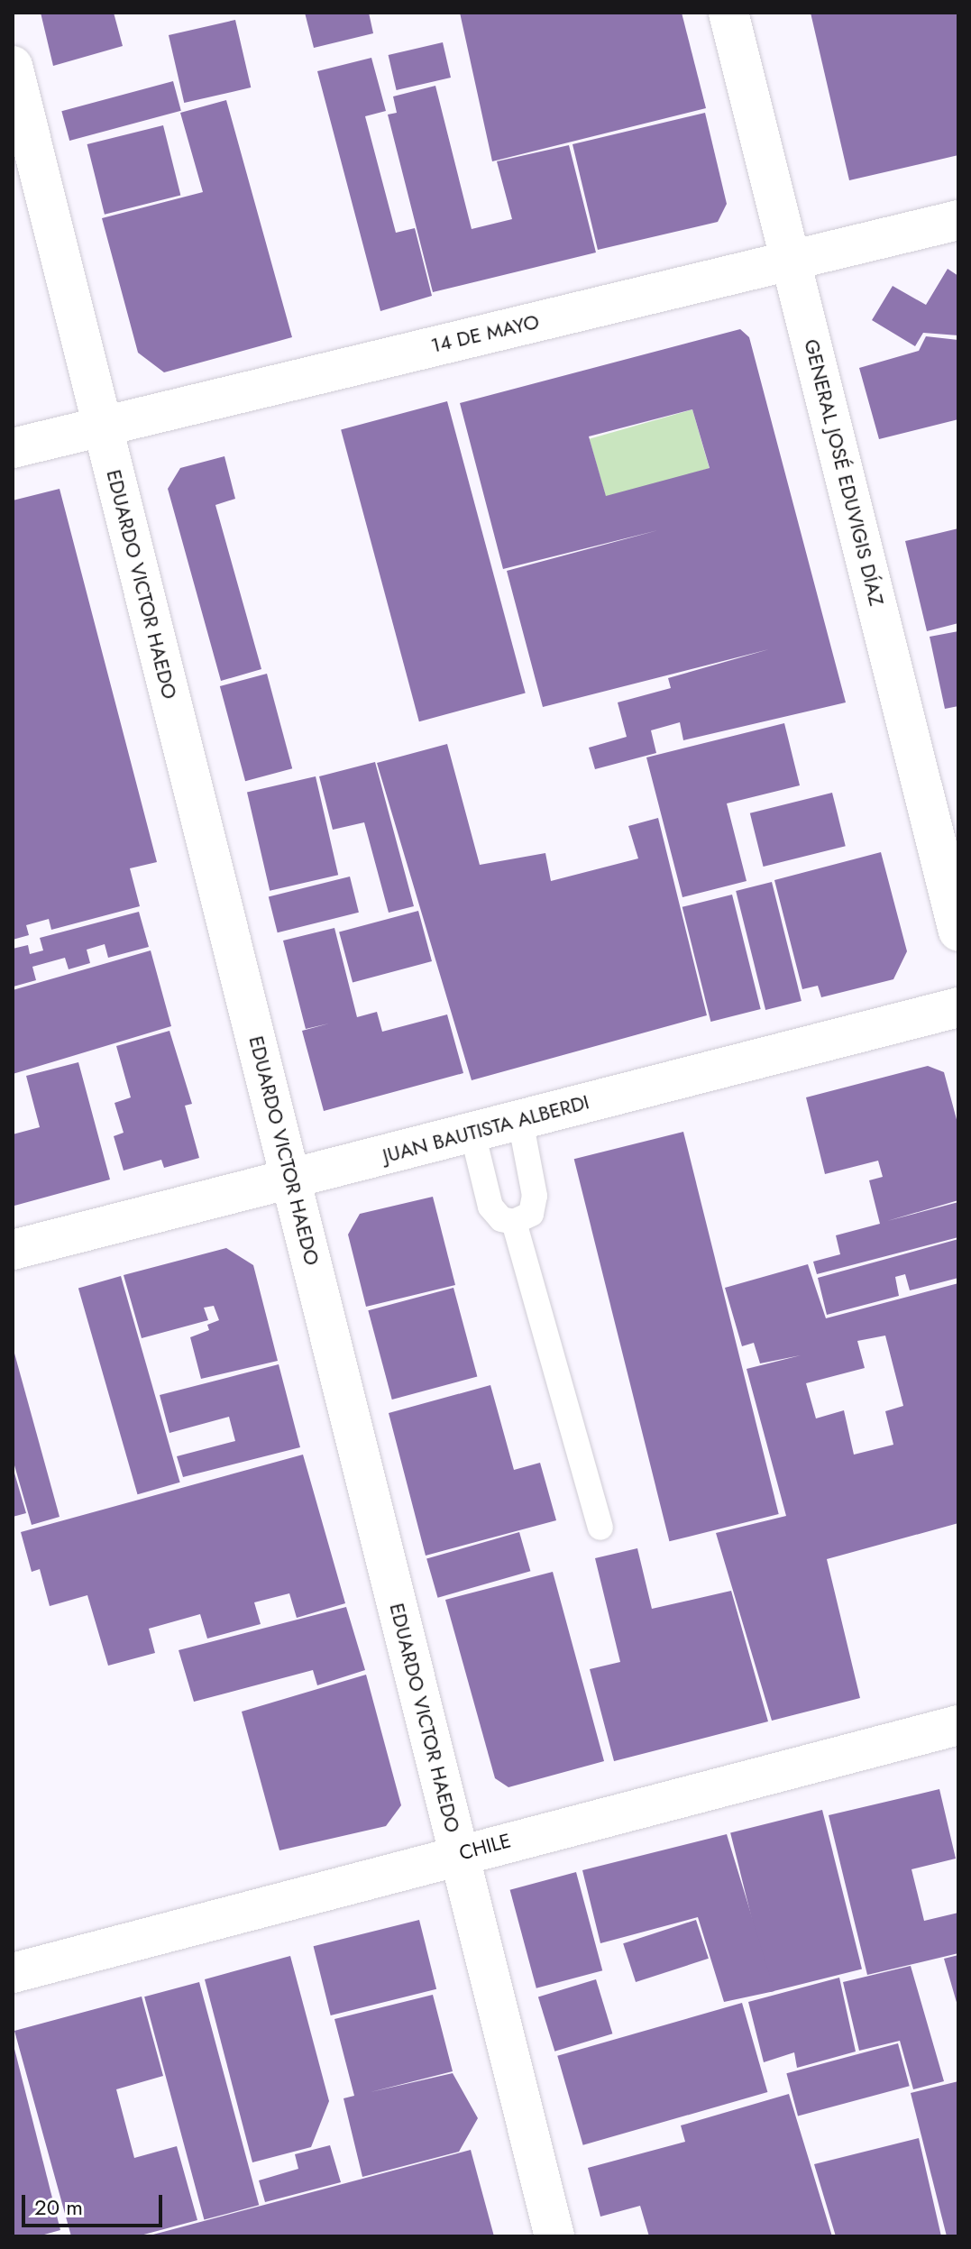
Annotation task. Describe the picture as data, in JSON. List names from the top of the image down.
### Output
{
  "streets": {
    "street": [
      "14 DE MAYO",
      "GENERAL JOSÉ EDUVIGIS DÍAZ",
      "EDUARDO VICTOR HAEDO",
      "JUAN BAUTISTA ALBERDI",
      "CHILE"
    ]
  },
  "crossings": [
    ["14 DE MAYO", "GENERAL JOSÉ EDUVIGIS DÍAZ"],
    ["14 DE MAYO", "EDUARDO VICTOR HAEDO"],
    ["EDUARDO VICTOR HAEDO", "JUAN BAUTISTA ALBERDI"],
    ["EDUARDO VICTOR HAEDO", "CHILE"]
  ],
  "scale_bar": "20 m"
}
